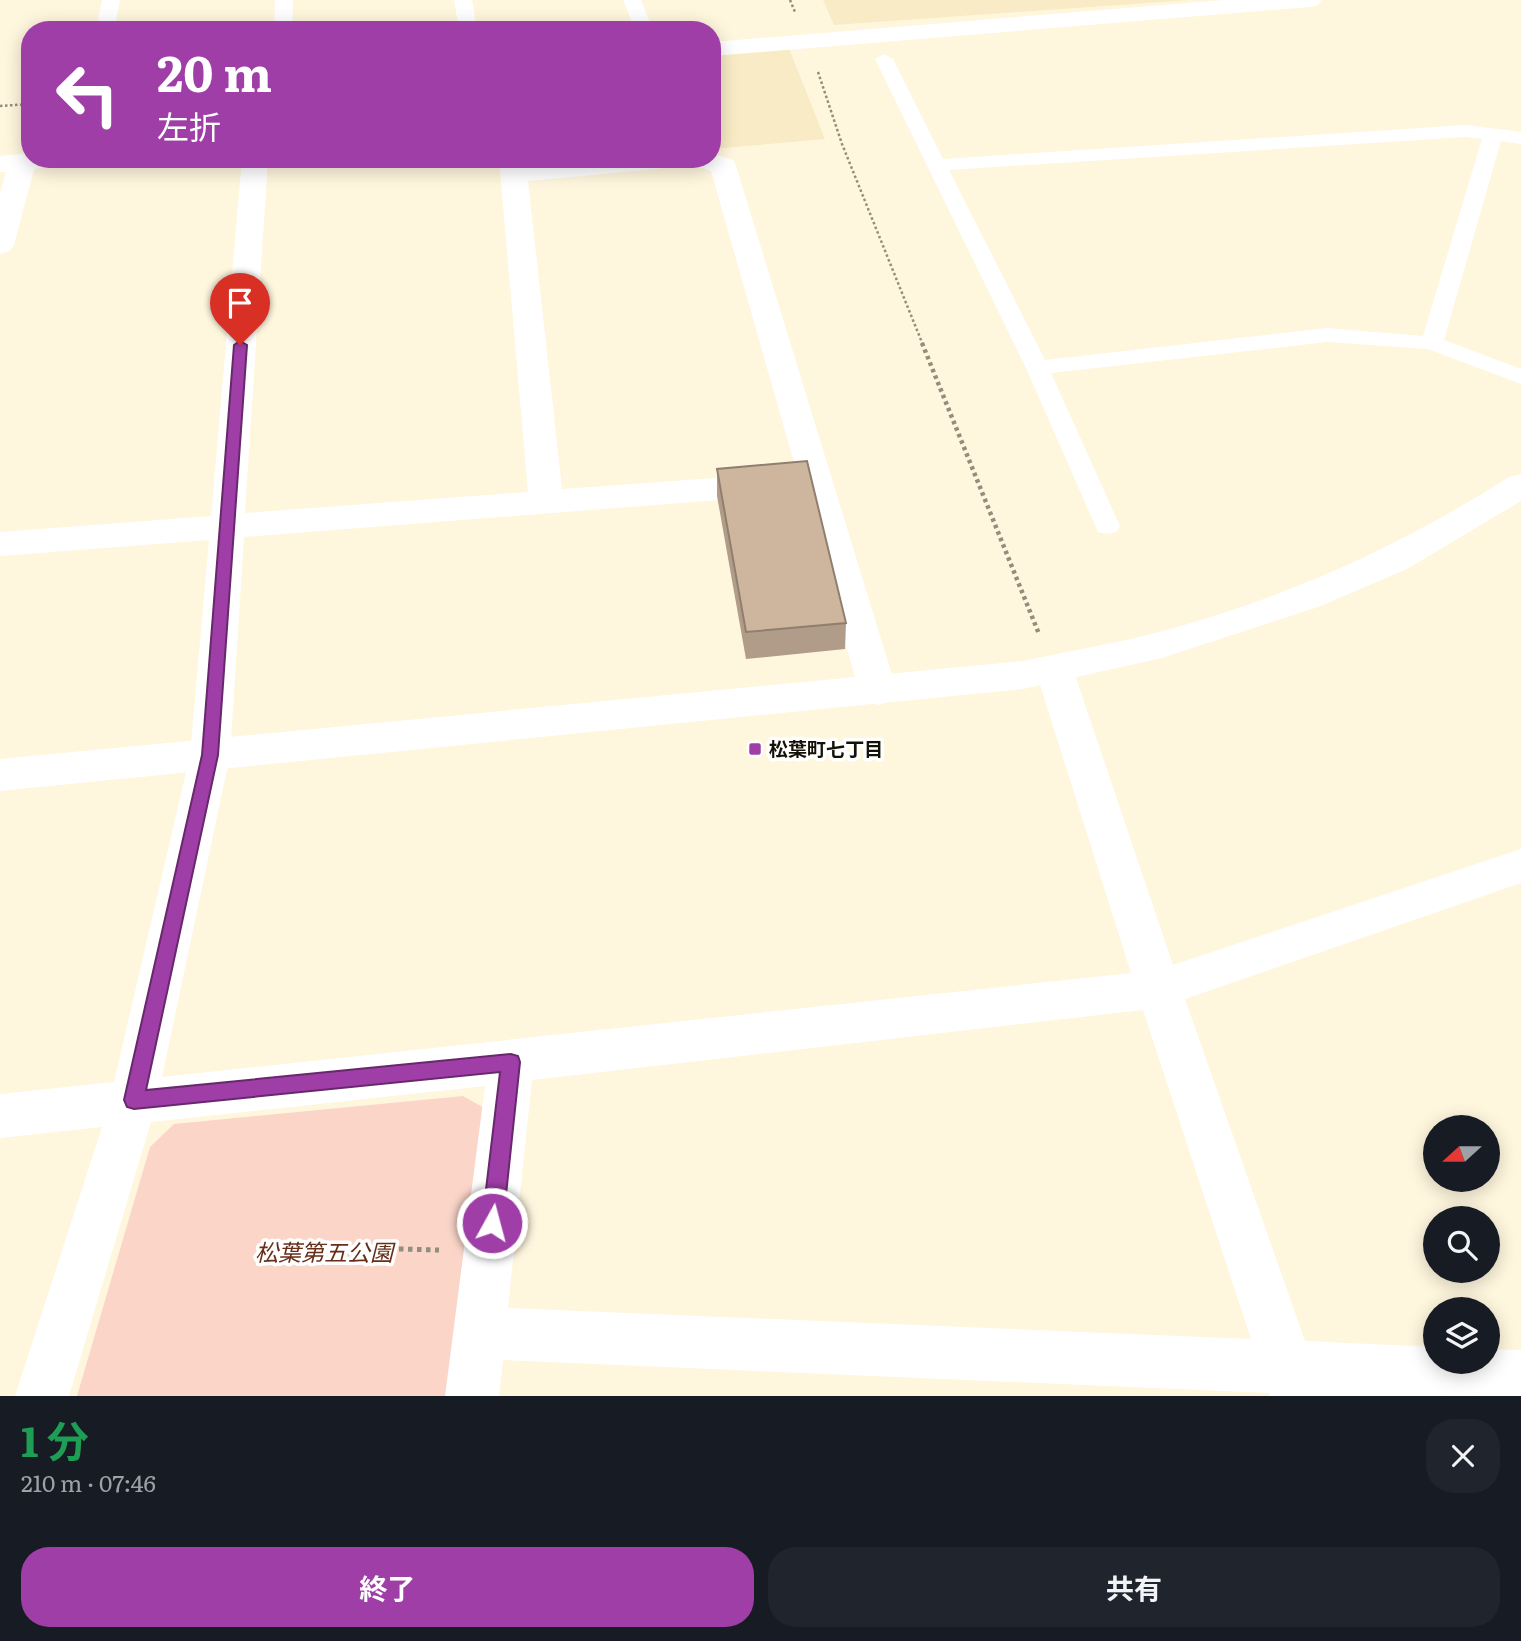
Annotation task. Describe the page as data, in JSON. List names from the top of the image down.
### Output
{
  "parks": ["松葉第五公園"],
  "places": {
    "transit": ["松葉町七丁目"]
  },
  "north": "left",
  "page": {
    "turn": ["20 m", "左折"],
    "heading": ["1 分", "210 m · 07:46"],
    "buttons": ["終了", "共有"]
  }
}
